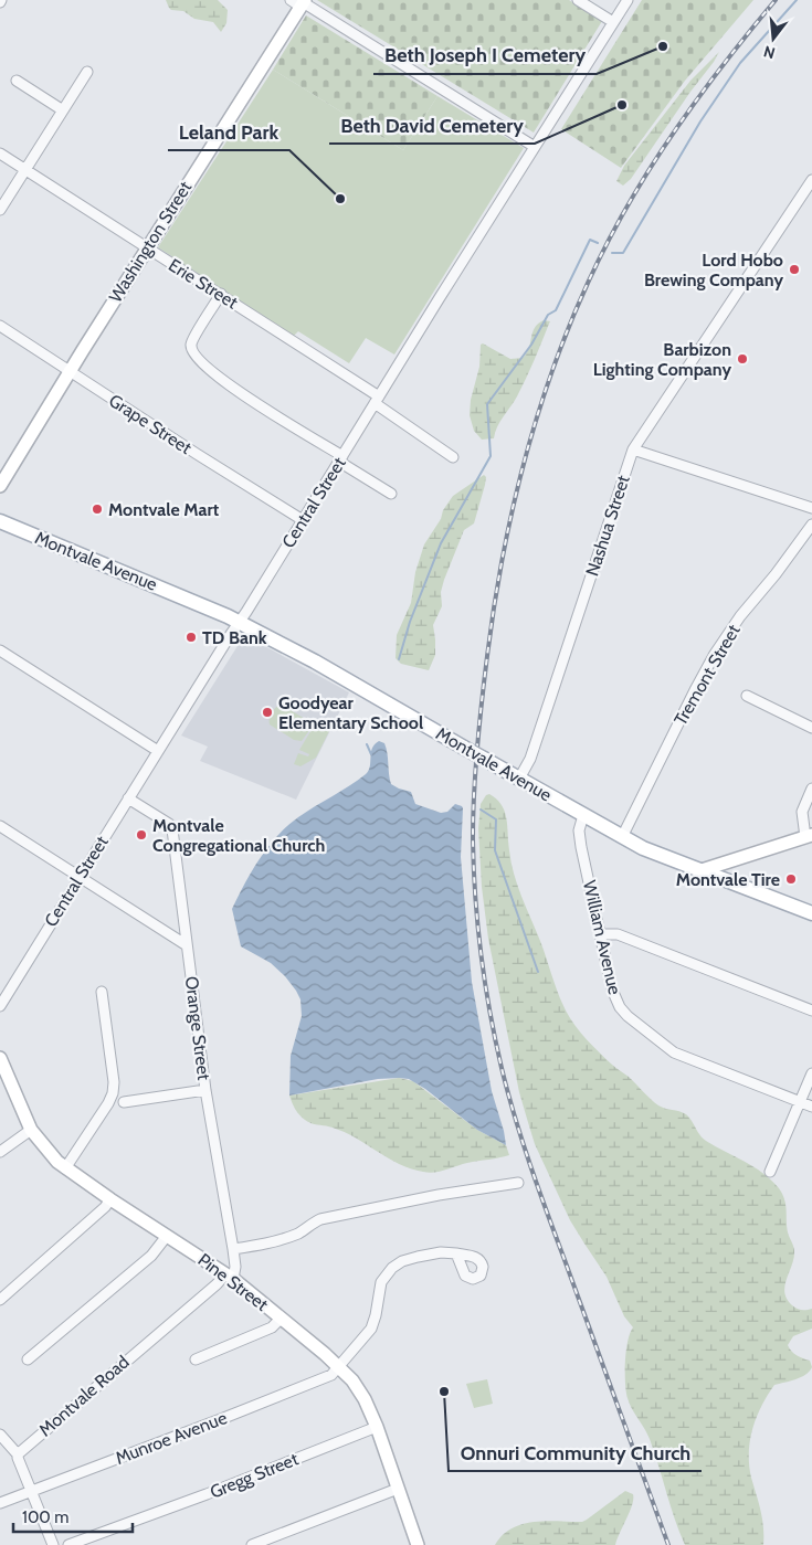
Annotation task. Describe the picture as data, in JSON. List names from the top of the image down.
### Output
{
  "streets": {
    "main road": ["Montvale Avenue"],
    "street": [
      "Washington Street",
      "Erie Street",
      "Grape Street",
      "Central Street",
      "Nashua Street",
      "Tremont Street",
      "William Avenue",
      "Orange Street",
      "Pine Street",
      "Montvale Road",
      "Munroe Avenue",
      "Gregg Street"
    ]
  },
  "crossings": [
    ["Washington Street", "Erie Street"],
    ["Washington Street", "Grape Street"],
    ["Erie Street", "Central Street"],
    ["Grape Street", "Central Street"],
    ["Central Street", "Montvale Avenue"],
    ["Central Street", "Orange Street"],
    ["Nashua Street", "Montvale Avenue"],
    ["Montvale Avenue", "Tremont Street"],
    ["Montvale Avenue", "William Avenue"],
    ["Orange Street", "Pine Street"],
    ["Orange Street", "Montvale Road"],
    ["Pine Street", "Montvale Road"],
    ["Pine Street", "Munroe Avenue"],
    ["Pine Street", "Gregg Street"]
  ],
  "places": [
    "Beth Joseph I Cemetery",
    "Beth David Cemetery",
    "Leland Park",
    "Lord Hobo Brewing Company",
    "Barbizon Lighting Company",
    "Montvale Mart",
    "TD Bank",
    "Goodyear Elementary School",
    "Montvale Congregational Church",
    "Montvale Tire",
    "Onnuri Community Church"
  ],
  "scale_bar": "100 m",
  "north": "bottom"
}
